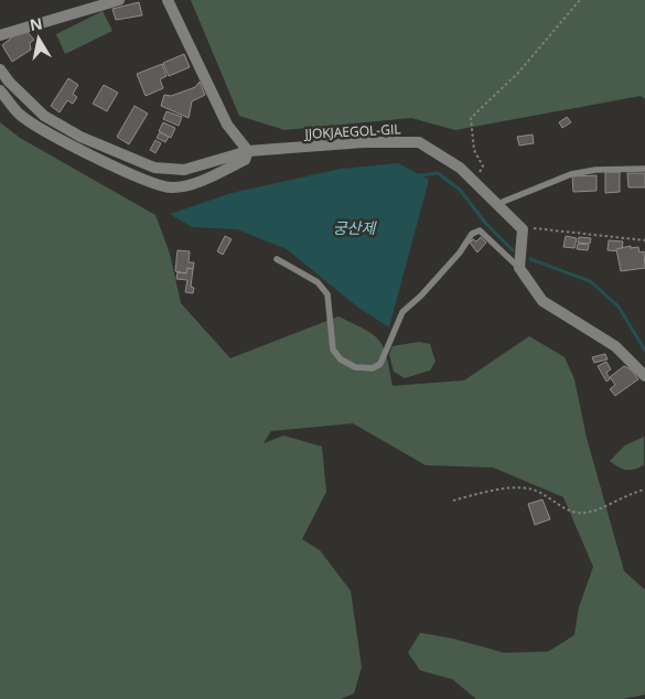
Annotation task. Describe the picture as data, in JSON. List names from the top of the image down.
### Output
{
  "streets": {
    "street": ["JJOKJAEGOL-GIL"]
  },
  "water": ["궁산제"],
  "north": "top"
}
